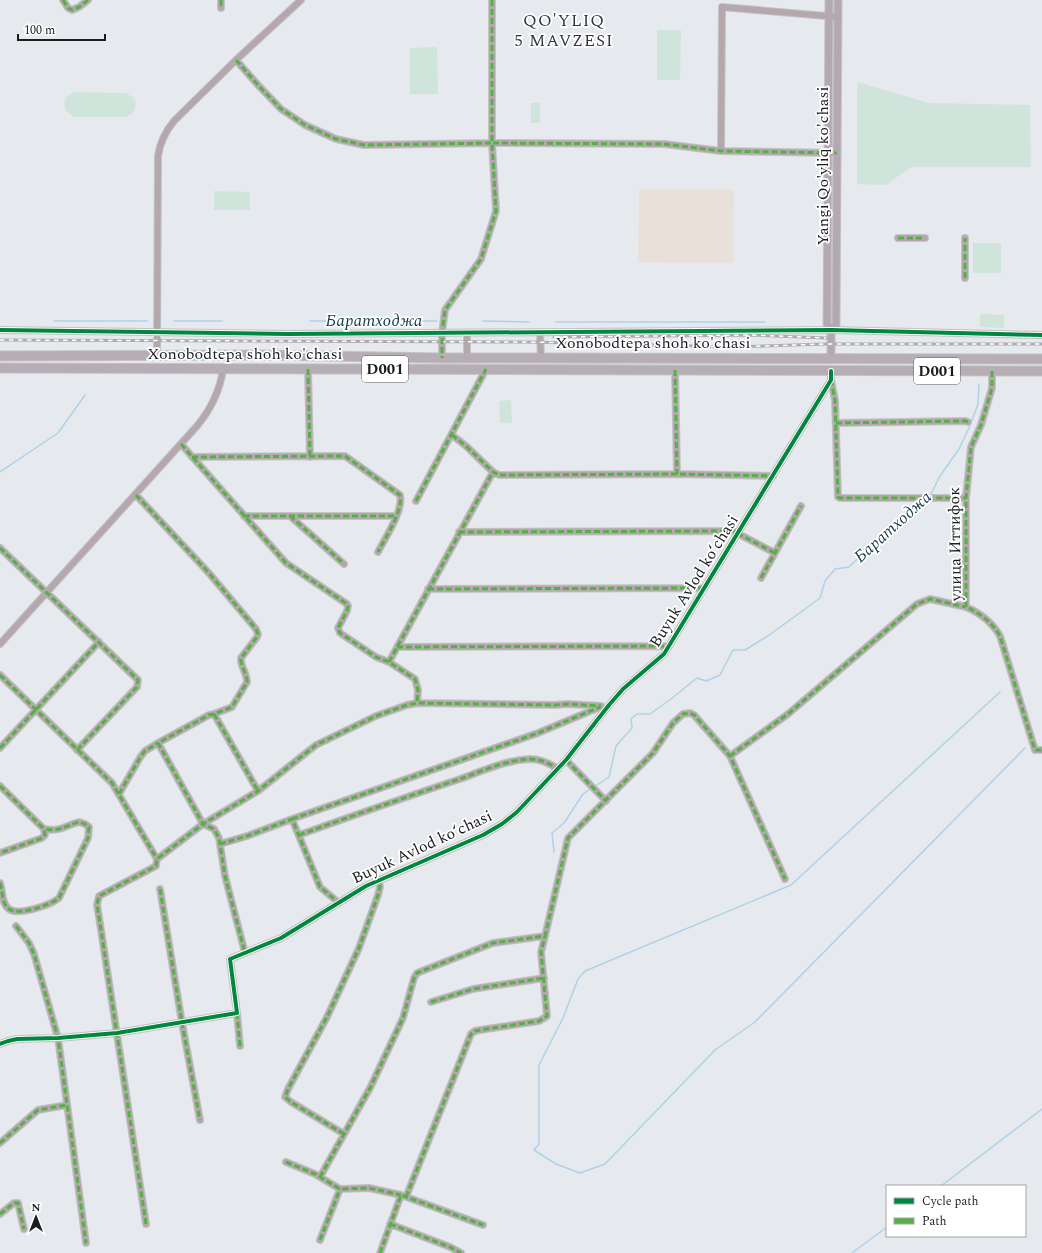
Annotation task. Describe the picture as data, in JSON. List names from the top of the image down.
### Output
{
  "streets": {
    "highway": ["Xonobodtepa shoh ko'chasi", "D001"],
    "main road": ["Yangi Qo'yliq ko'chasi"],
    "street": ["улица Иттифок", "Buyuk Avlod koʻchasi"]
  },
  "crossings": [
    ["Yangi Qo'yliq ko'chasi", "Xonobodtepa shoh ko'chasi"],
    ["Xonobodtepa shoh ko'chasi", "улица Иттифок"],
    ["Xonobodtepa shoh ko'chasi", "Buyuk Avlod koʻchasi"]
  ],
  "districts": ["QO'YLIQ 5 MAVZESI"],
  "water": ["Баратходжа"],
  "legend": ["Cycle path", "Path"],
  "scale_bar": "100 m",
  "north": "top"
}
